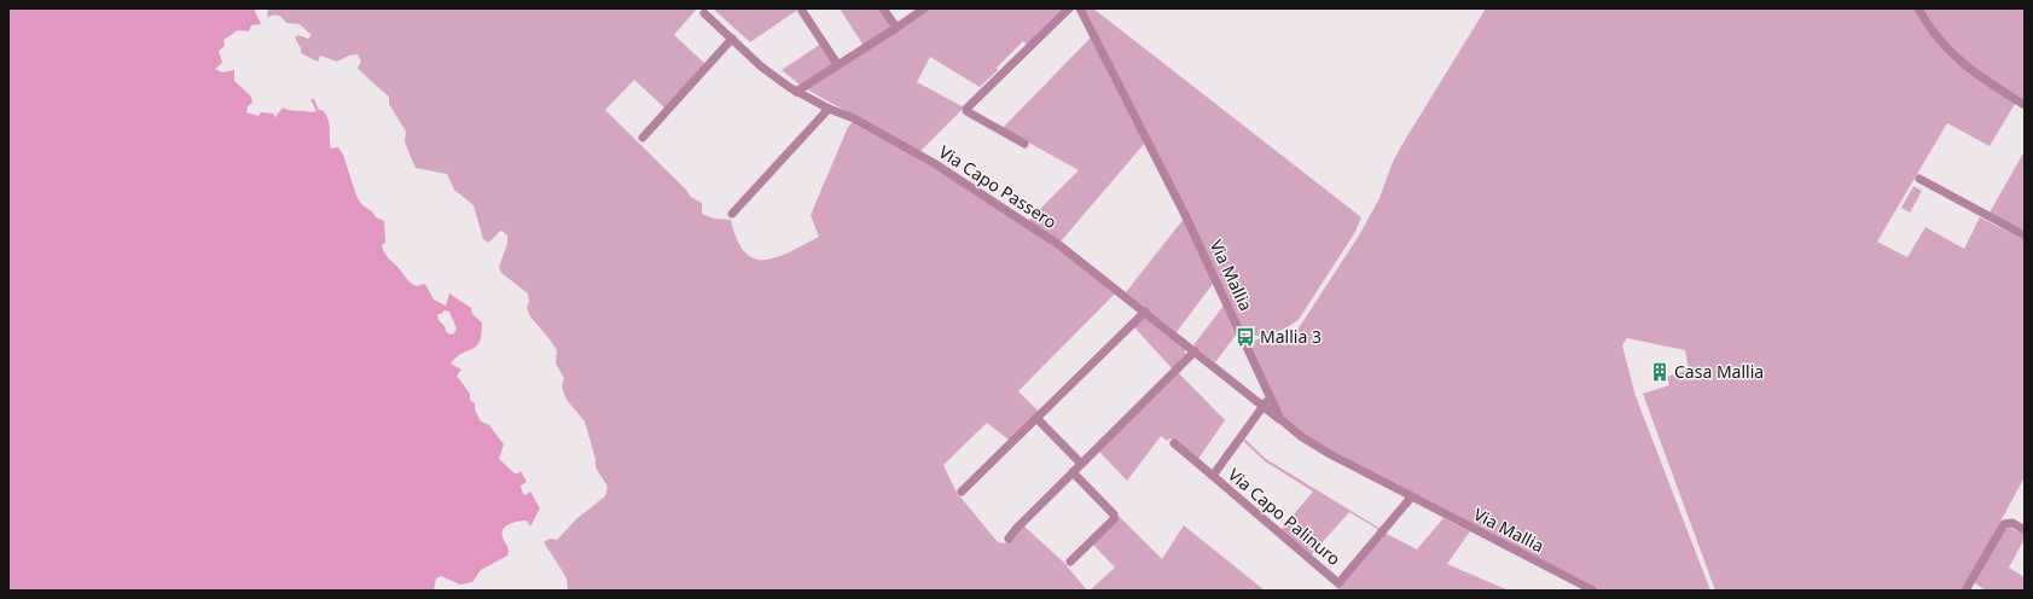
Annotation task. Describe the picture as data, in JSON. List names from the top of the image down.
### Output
{
  "streets": {
    "street": ["Via Capo Passero", "Via Mallia", "Via Capo Palinuro"]
  },
  "crossings": [
    ["Via Capo Passero", "Via Mallia"],
    ["Via Capo Passero", "Via Capo Palinuro"],
    ["Via Mallia", "Via Capo Palinuro"]
  ],
  "places": {
    "bus stop": ["Mallia 3"],
    "building": ["Casa Mallia"]
  }
}
